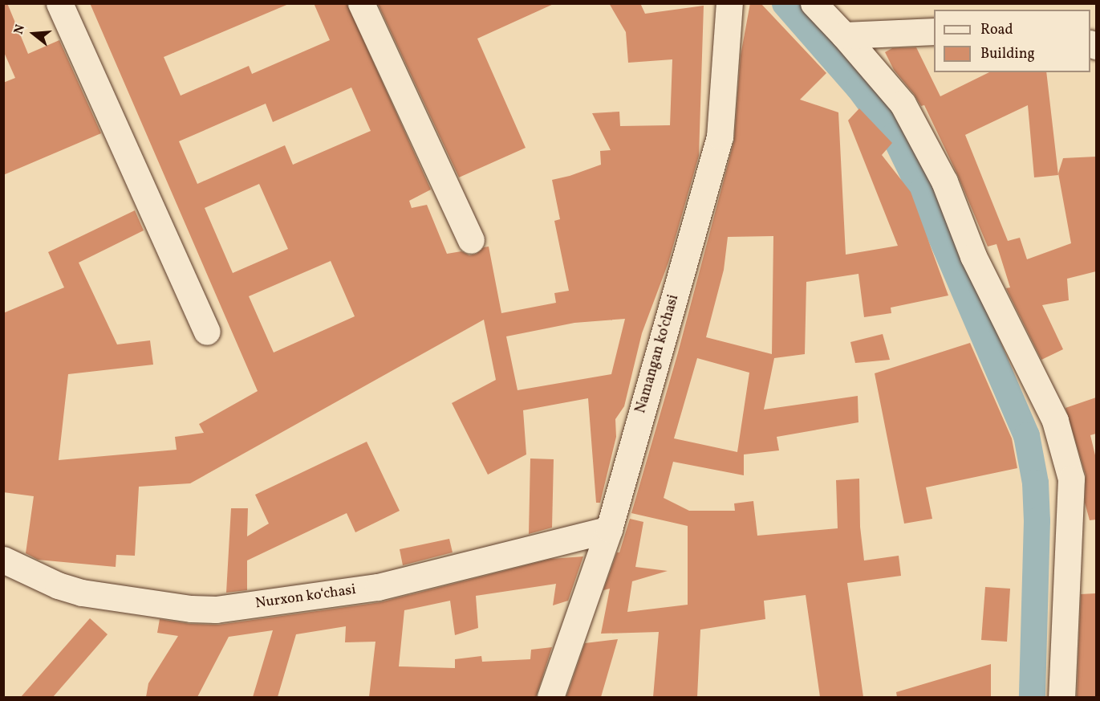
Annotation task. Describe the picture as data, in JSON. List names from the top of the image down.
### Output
{
  "streets": {
    "street": ["Namangan koʻchasi", "Nurxon koʻchasi"]
  },
  "crossings": [
    ["Namangan koʻchasi", "Nurxon koʻchasi"]
  ],
  "legend": ["Road", "Building"],
  "north": "left"
}
